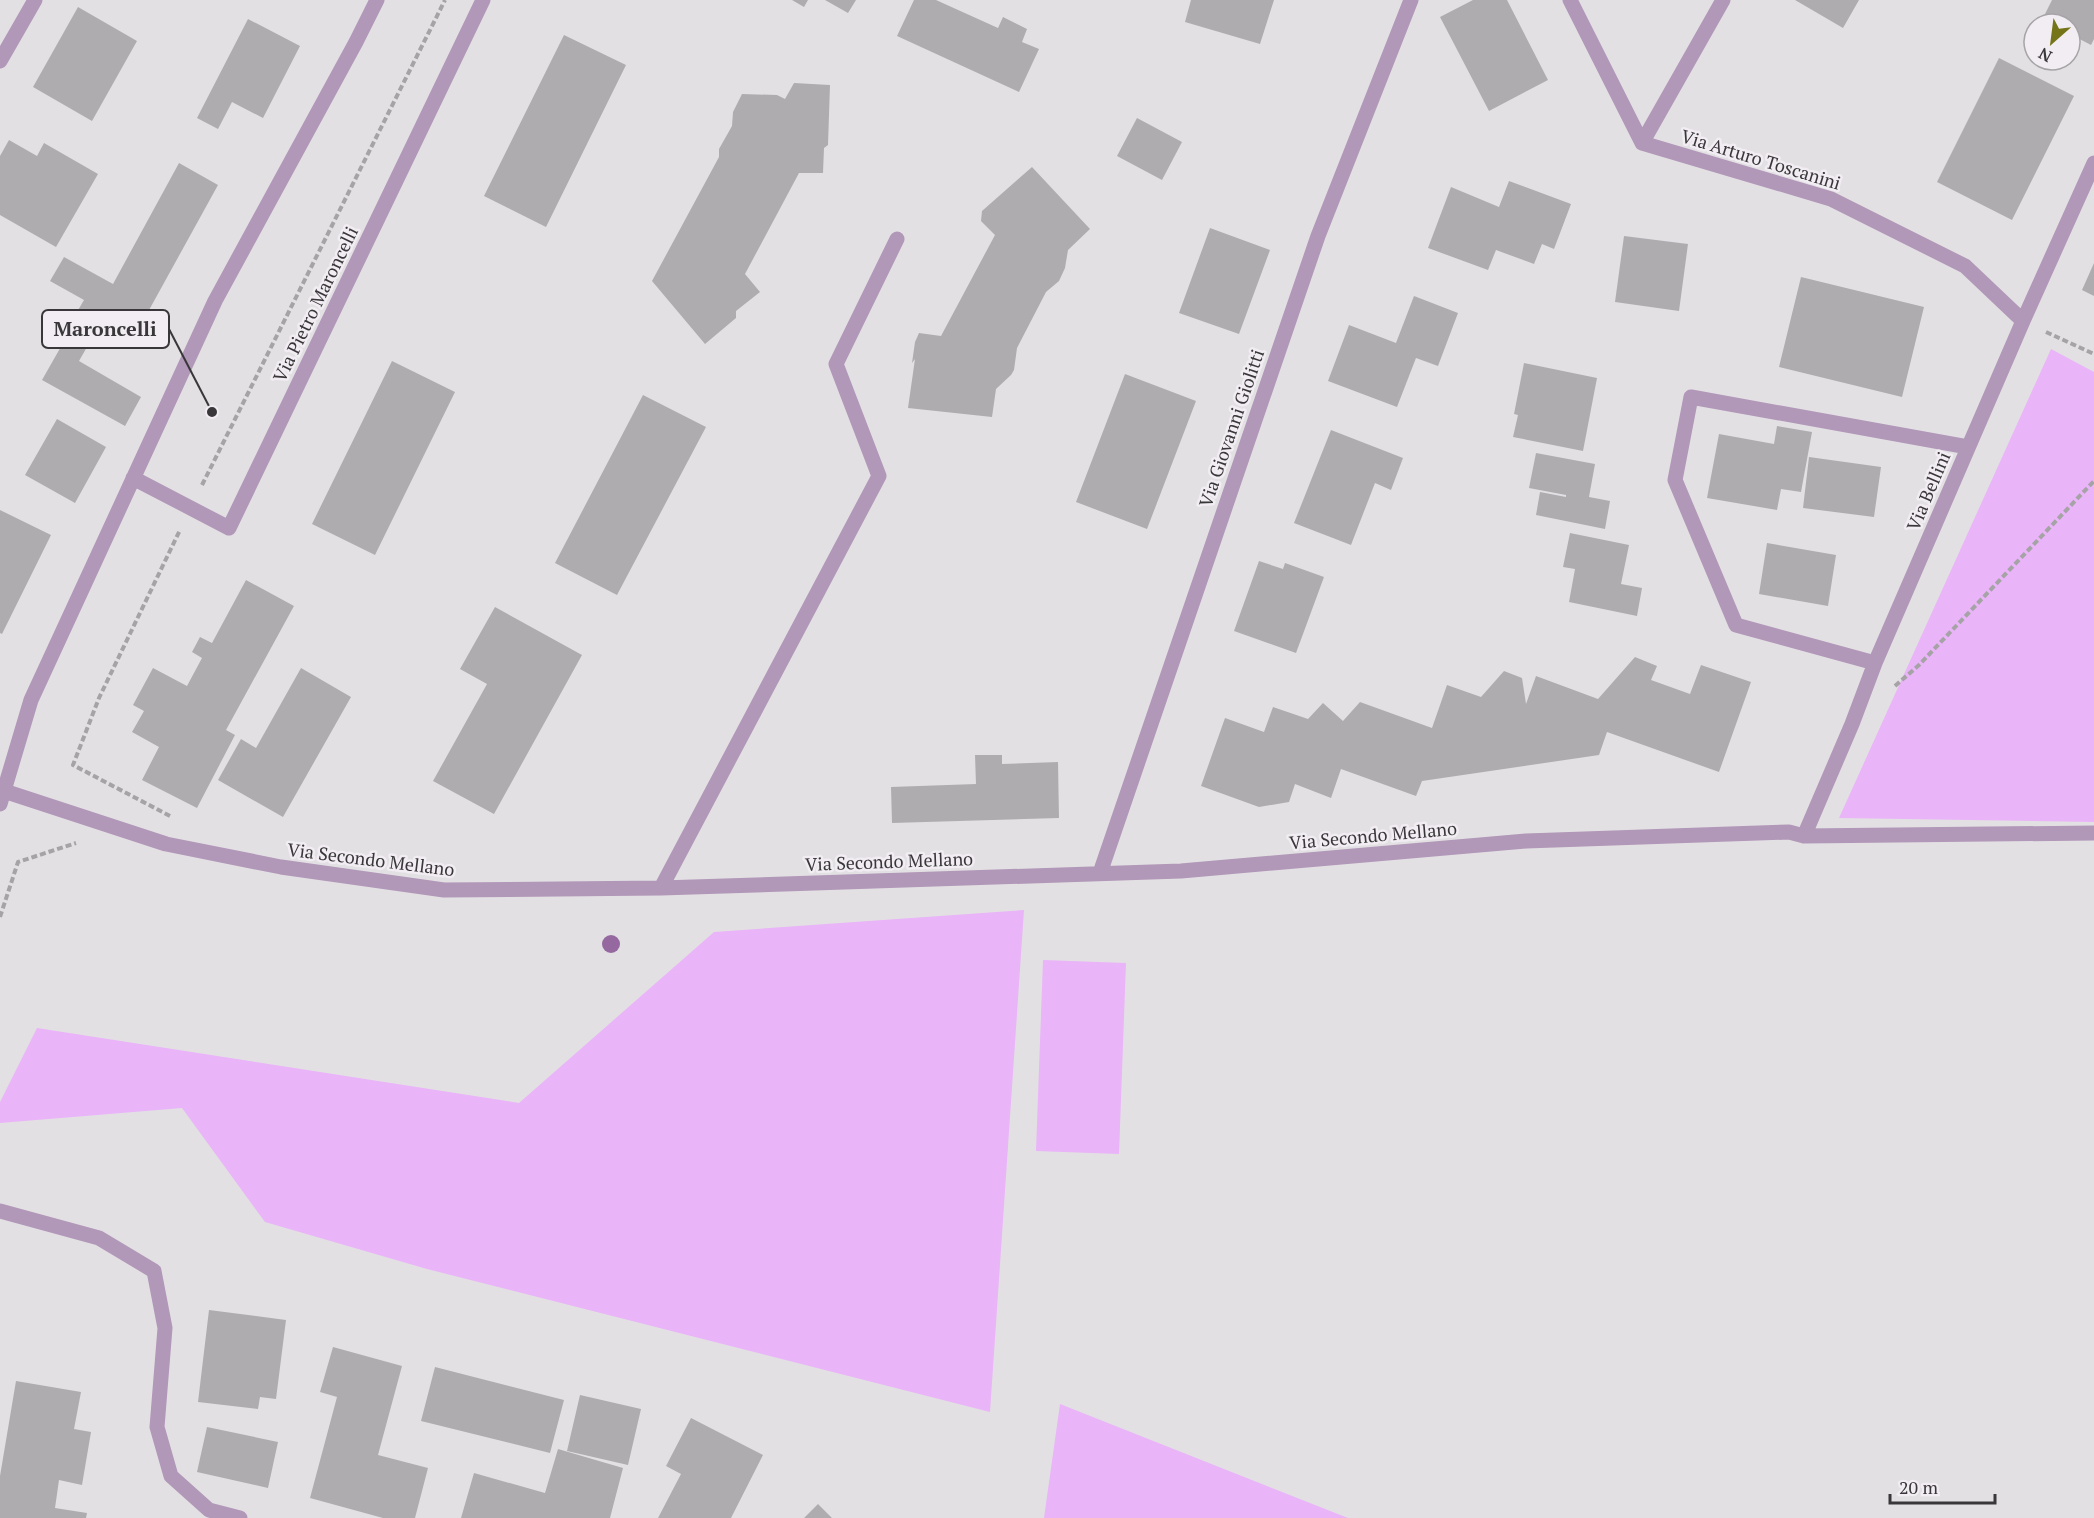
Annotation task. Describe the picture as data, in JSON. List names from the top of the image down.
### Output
{
  "streets": {
    "street": [
      "Via Arturo Toscanini",
      "Via Pietro Maroncelli",
      "Via Giovanni Giolitti",
      "Via Bellini",
      "Via Secondo Mellano"
    ]
  },
  "crossings": [
    ["Via Arturo Toscanini", "Via Bellini"],
    ["Via Giovanni Giolitti", "Via Secondo Mellano"],
    ["Via Bellini", "Via Secondo Mellano"]
  ],
  "places": ["Maroncelli"],
  "scale_bar": "20 m",
  "north": "bottom left"
}
